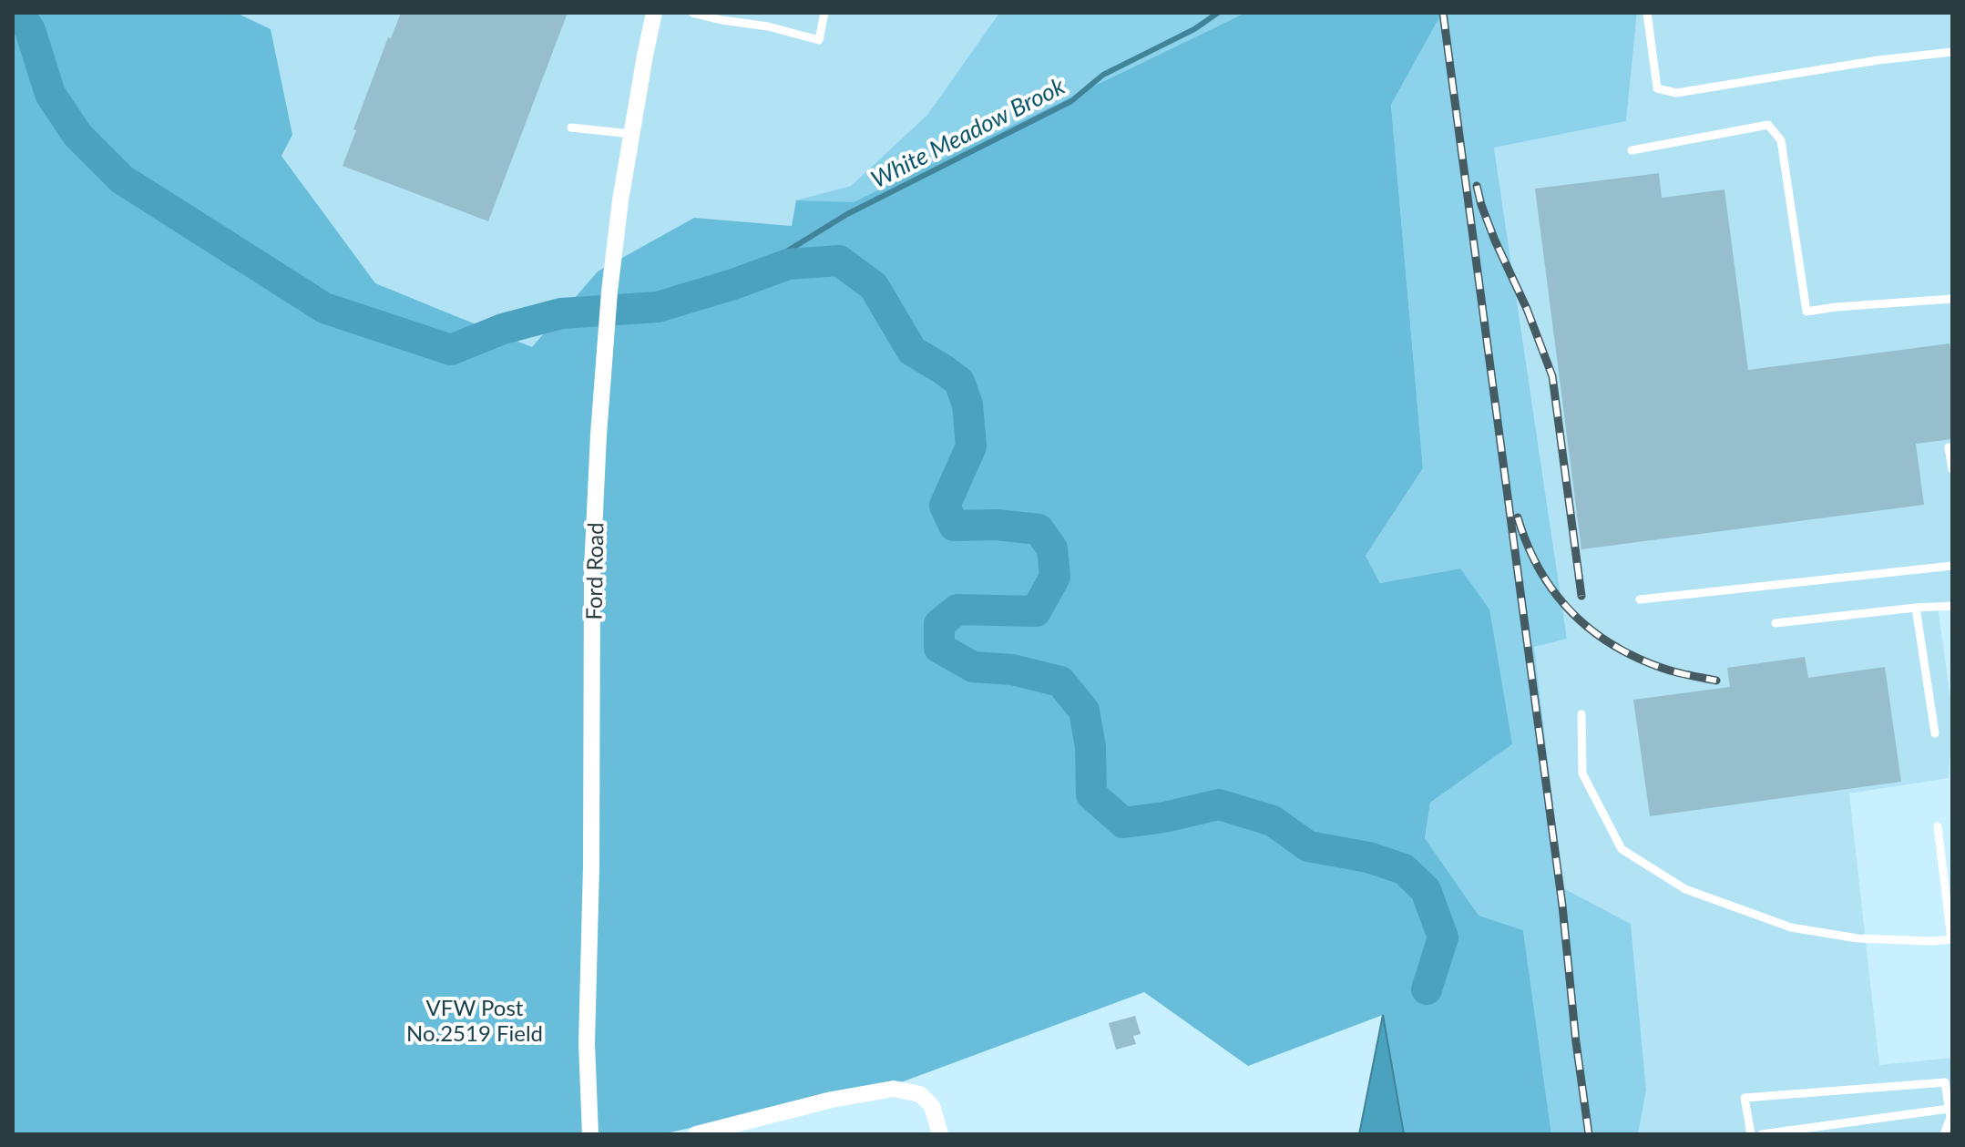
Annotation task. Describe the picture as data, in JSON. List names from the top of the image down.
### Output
{
  "streets": {
    "street": ["Ford Road"]
  },
  "water": ["White Meadow Brook"],
  "parks": ["VFW Post No.2519 Field"]
}
